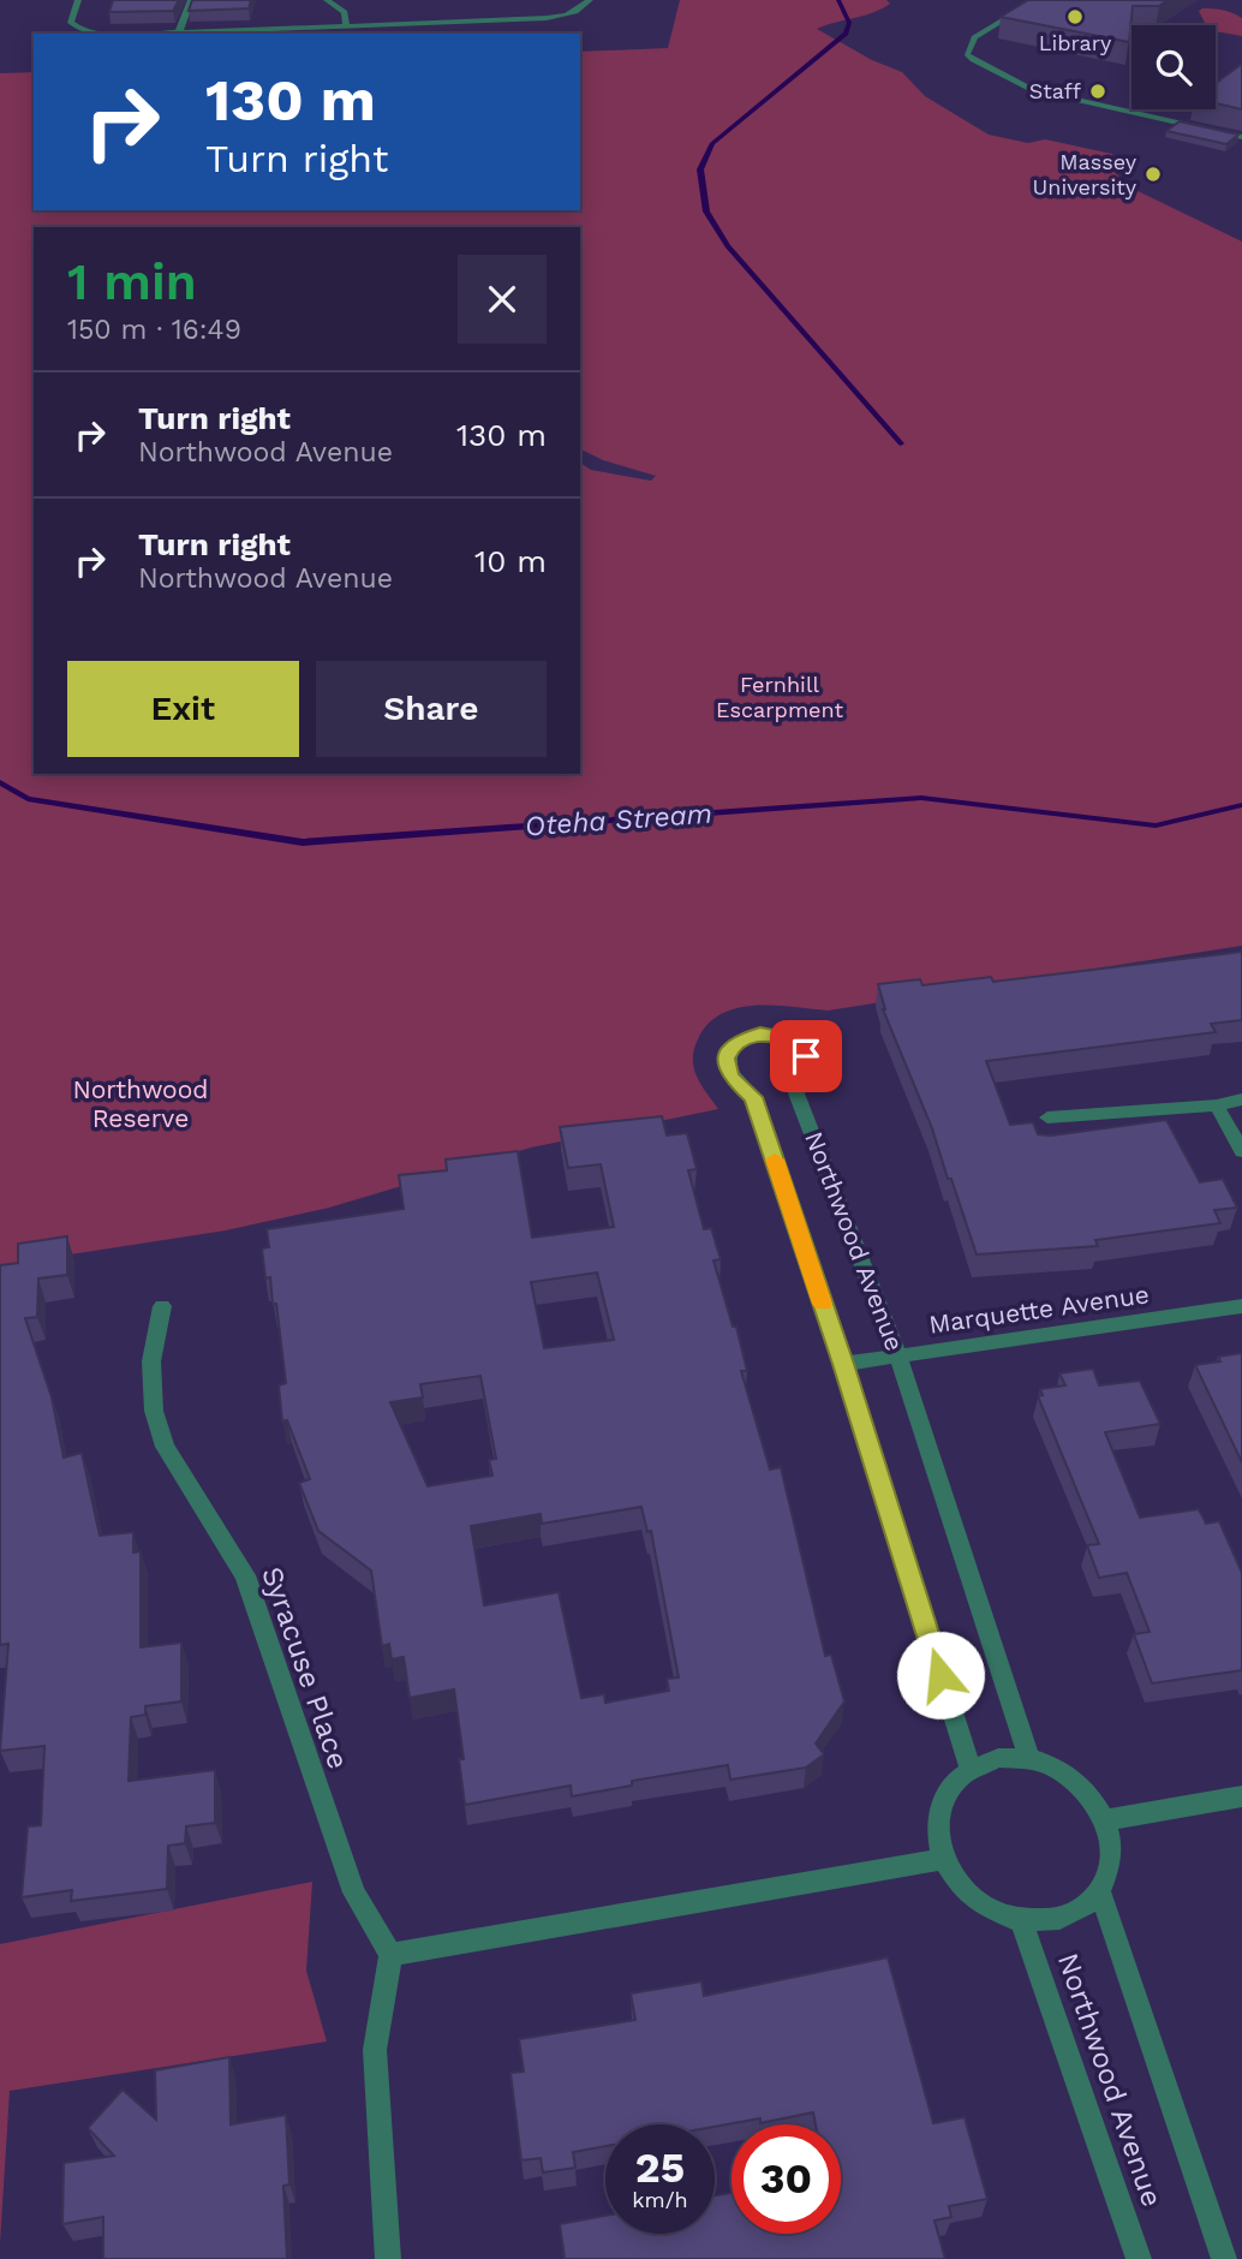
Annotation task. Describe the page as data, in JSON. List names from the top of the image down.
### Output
{
  "streets": {
    "street": ["Northwood Avenue", "Marquette Avenue", "Syracuse Place"]
  },
  "crossings": [
    ["Northwood Avenue", "Marquette Avenue"]
  ],
  "water": ["Oteha Stream"],
  "parks": ["Fernhill Escarpment", "Northwood Reserve"],
  "places": ["Library", "Staff", "Massey University"],
  "page": {
    "turn": ["130 m", "Turn right"],
    "heading": ["1 min", "150 m · 16:49"],
    "list": [
      {
        "name": "Turn right",
        "note": "Northwood Avenue",
        "value": "130 m"
      },
      {
        "name": "Turn right",
        "note": "Northwood Avenue",
        "value": "10 m"
      }
    ],
    "buttons": ["Exit", "Share"],
    "speed": "25 km/h",
    "limit": "30"
  }
}
